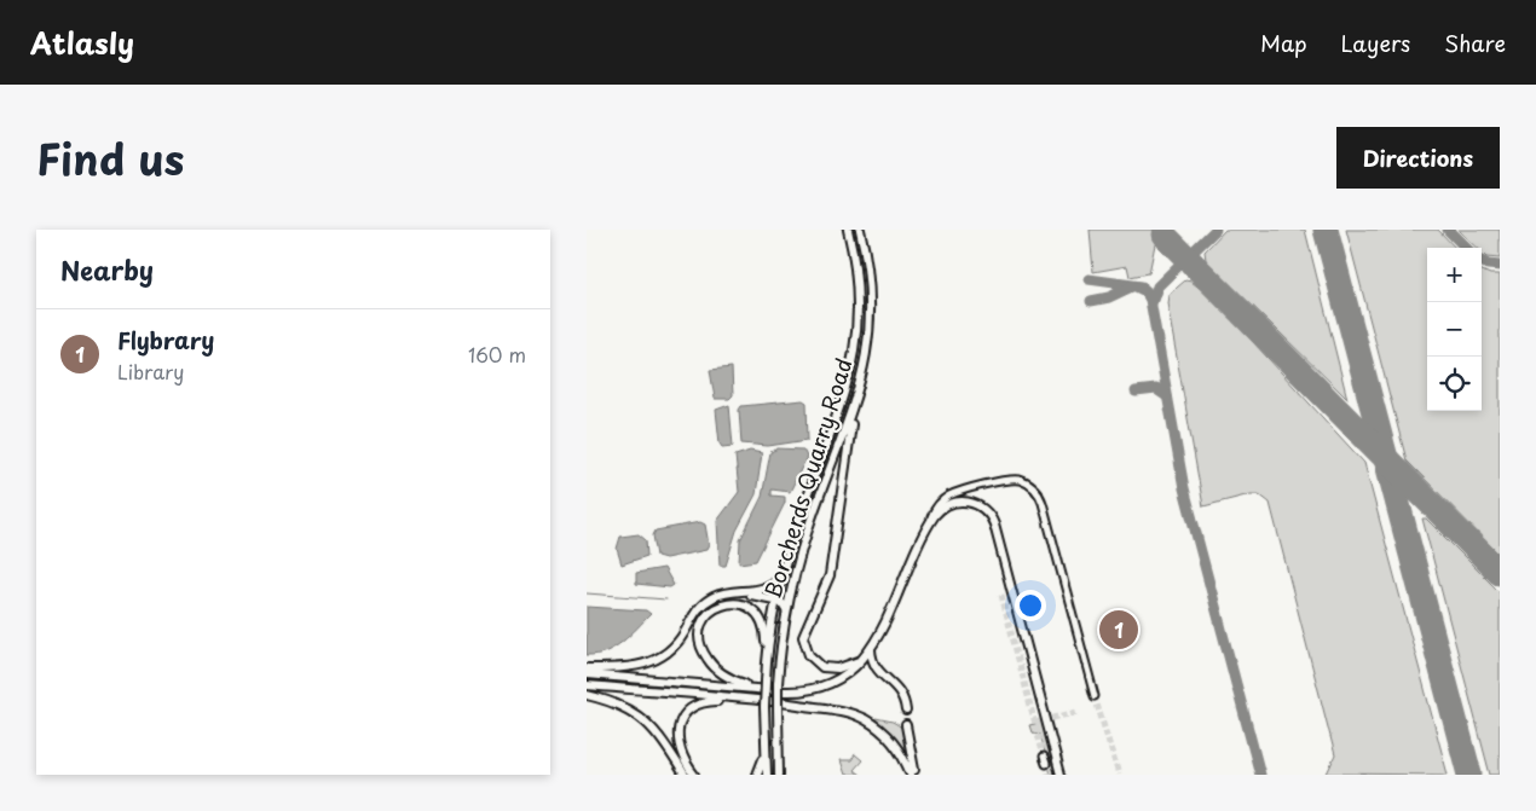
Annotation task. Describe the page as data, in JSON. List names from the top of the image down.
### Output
{
  "streets": {
    "main road": ["Borcherds Quarry Road"]
  },
  "page": {
    "header": "Atlasly",
    "nav": ["Map", "Layers", "Share"],
    "title": "Find us",
    "buttons": "Directions",
    "heading": "Nearby",
    "map_buttons": ["+", "−"],
    "list": [
      {
        "mark": "1",
        "name": "Flybrary",
        "note": "Library",
        "value": "160 m"
      }
    ],
    "pins": "1"
  }
}
